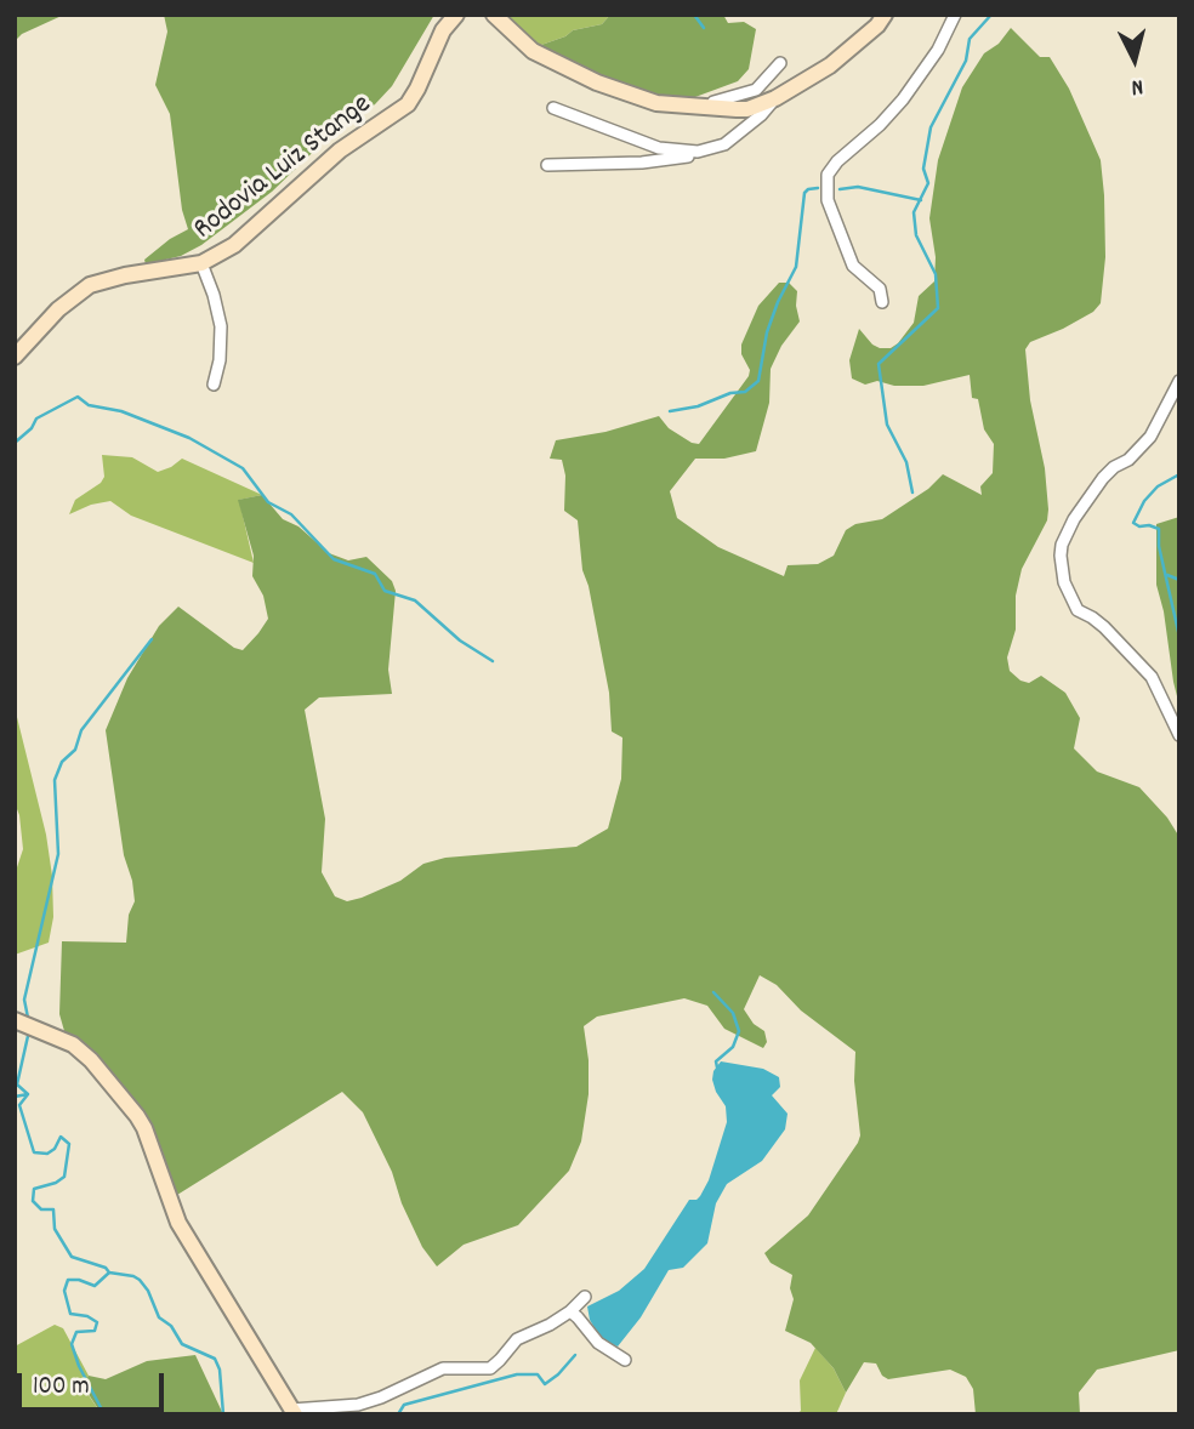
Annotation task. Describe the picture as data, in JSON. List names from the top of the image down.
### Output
{
  "streets": {
    "street": ["Rodovia Luiz Stange"]
  },
  "scale_bar": "100 m",
  "north": "bottom"
}
